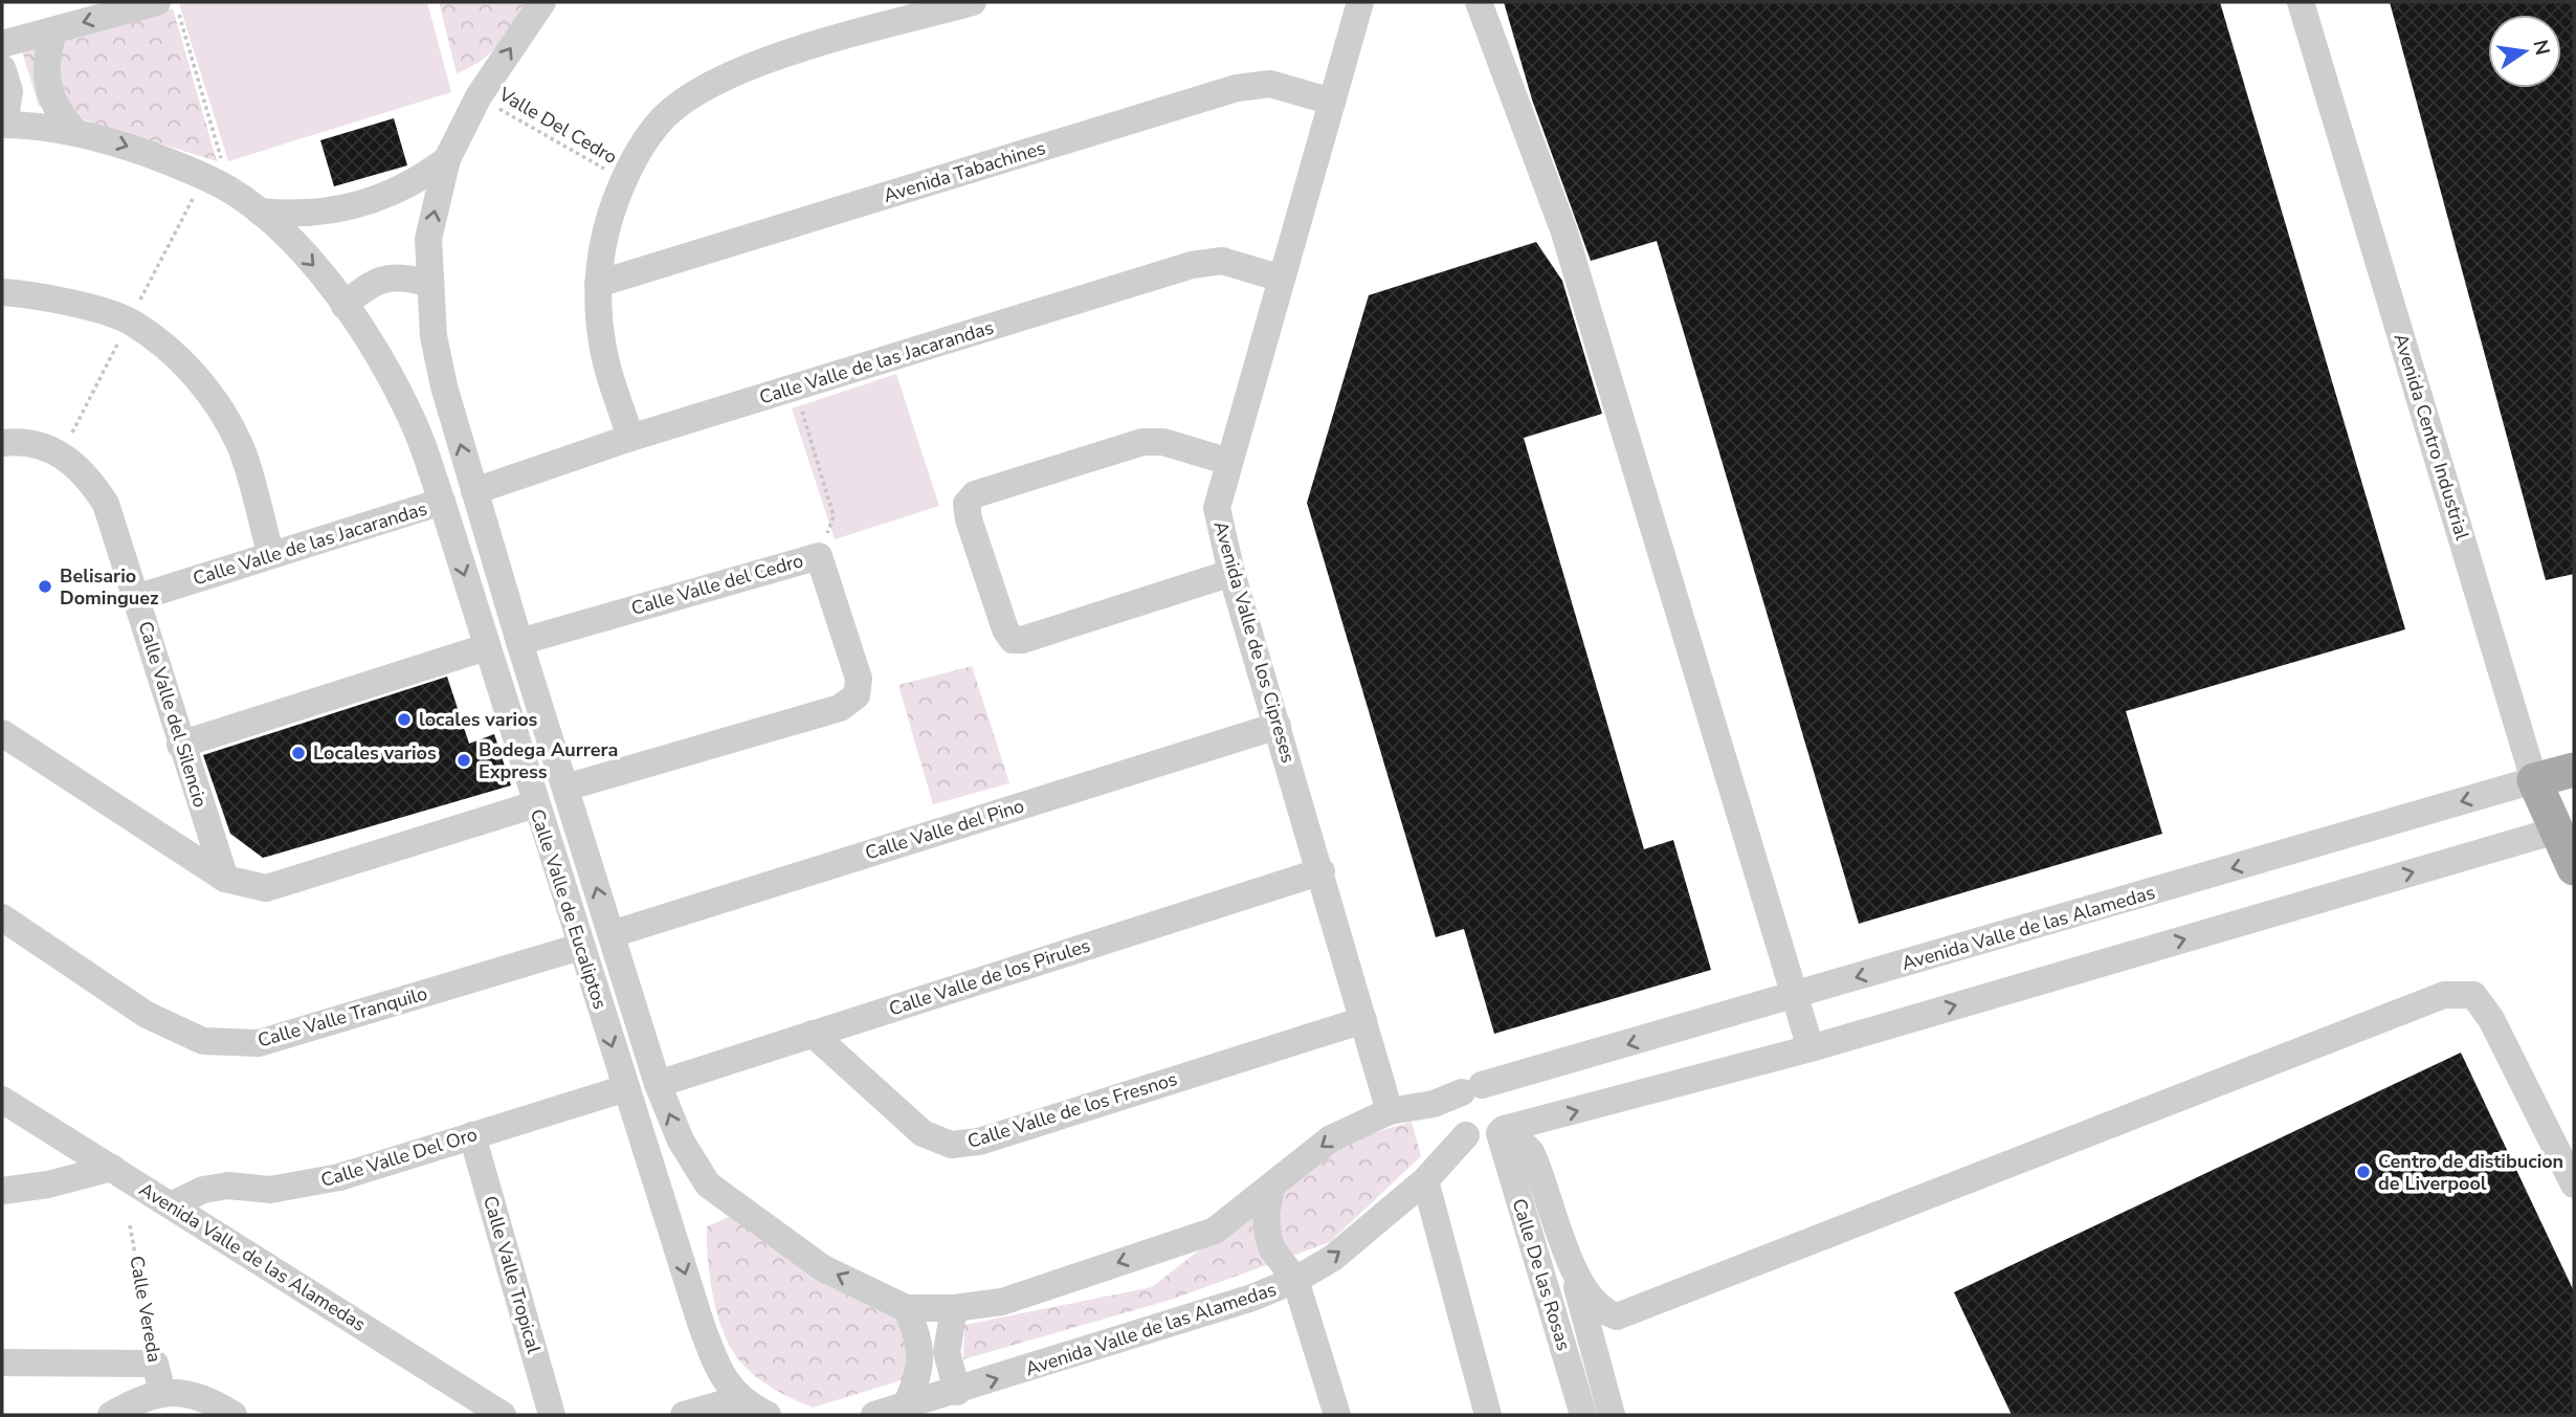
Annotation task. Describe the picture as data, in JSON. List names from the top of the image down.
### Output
{
  "streets": {
    "main road": ["Avenida Centro Industrial", "Avenida Valle de las Alamedas"],
    "street": [
      "Avenida Tabachines",
      "Calle Valle de las Jacarandas",
      "Calle Valle del Cedro",
      "Avenida Valle de los Cipreses",
      "Calle Valle del Silencio",
      "Calle Valle del Pino",
      "Calle Valle de Eucaliptos",
      "Calle Valle de los Pirules",
      "Calle Valle Tranquilo",
      "Calle Valle de los Fresnos",
      "Calle Valle Del Oro",
      "Calle Valle Tropical",
      "Calle De las Rosas",
      "Calle Vereda"
    ],
    "path": ["Valle Del Cedro"]
  },
  "crossings": [
    ["Valle Del Cedro", "Calle Valle de Eucaliptos"],
    ["Avenida Tabachines", "Avenida Valle de los Cipreses"],
    ["Calle Valle de las Jacarandas", "Avenida Valle de los Cipreses"],
    ["Calle Valle de las Jacarandas", "Calle Valle del Silencio"],
    ["Calle Valle de las Jacarandas", "Calle Valle de Eucaliptos"],
    ["Avenida Centro Industrial", "Avenida Valle de las Alamedas"],
    ["Calle Valle del Cedro", "Calle Valle de Eucaliptos"],
    ["Avenida Valle de los Cipreses", "Calle Valle del Pino"],
    ["Avenida Valle de los Cipreses", "Avenida Valle de las Alamedas"],
    ["Avenida Valle de los Cipreses", "Calle Valle de los Pirules"],
    ["Avenida Valle de los Cipreses", "Calle Valle de los Fresnos"],
    ["Calle Valle del Pino", "Calle Valle de Eucaliptos"],
    ["Calle Valle de Eucaliptos", "Avenida Valle de las Alamedas"],
    ["Calle Valle de Eucaliptos", "Calle Valle de los Pirules"],
    ["Calle Valle de Eucaliptos", "Calle Valle Tranquilo"],
    ["Calle Valle de Eucaliptos", "Calle Valle Del Oro"],
    ["Avenida Valle de las Alamedas", "Calle Valle Del Oro"],
    ["Avenida Valle de las Alamedas", "Calle De las Rosas"],
    ["Calle Valle de los Pirules", "Calle Valle de los Fresnos"],
    ["Calle Valle Del Oro", "Calle Valle Tropical"]
  ],
  "places": [
    "Belisario Dominguez",
    "locales varios",
    "Locales varios",
    "Bodega Aurrera Express",
    "Centro de distibucion de Liverpool"
  ],
  "north": "right"
}
